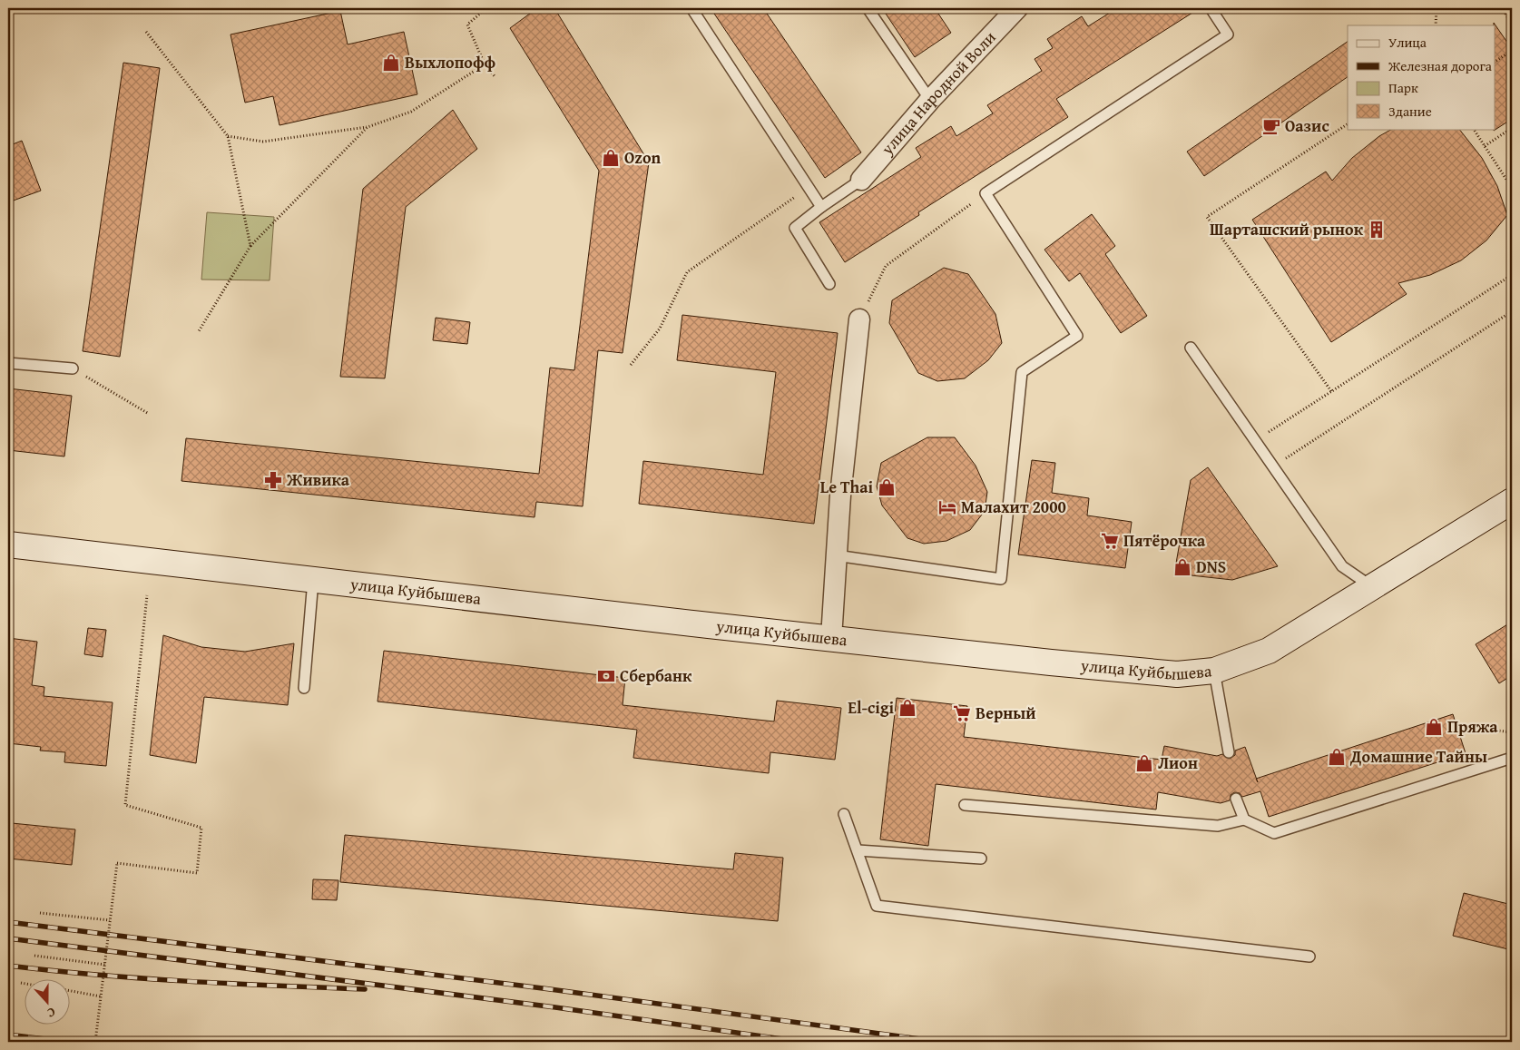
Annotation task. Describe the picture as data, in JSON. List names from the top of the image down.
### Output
{
  "streets": {
    "street": ["улица Народной Воли", "улица Куйбышева"]
  },
  "places": {
    "shop": [
      "Выхлопофф",
      "Ozon",
      "Le Thai",
      "DNS",
      "El-cigi",
      "Пряжа",
      "Домашние Тайны",
      "Лион"
    ],
    "cafe": ["Оазис"],
    "building": ["Шарташский рынок"],
    "pharmacy": ["Живика"],
    "hotel": ["Малахит 2000"],
    "supermarket": ["Пятёрочка", "Верный"],
    "bank": ["Сбербанк"]
  },
  "legend": [
    "Улица",
    "Железная дорога",
    "Парк",
    "Здание"
  ],
  "north": "bottom"
}
